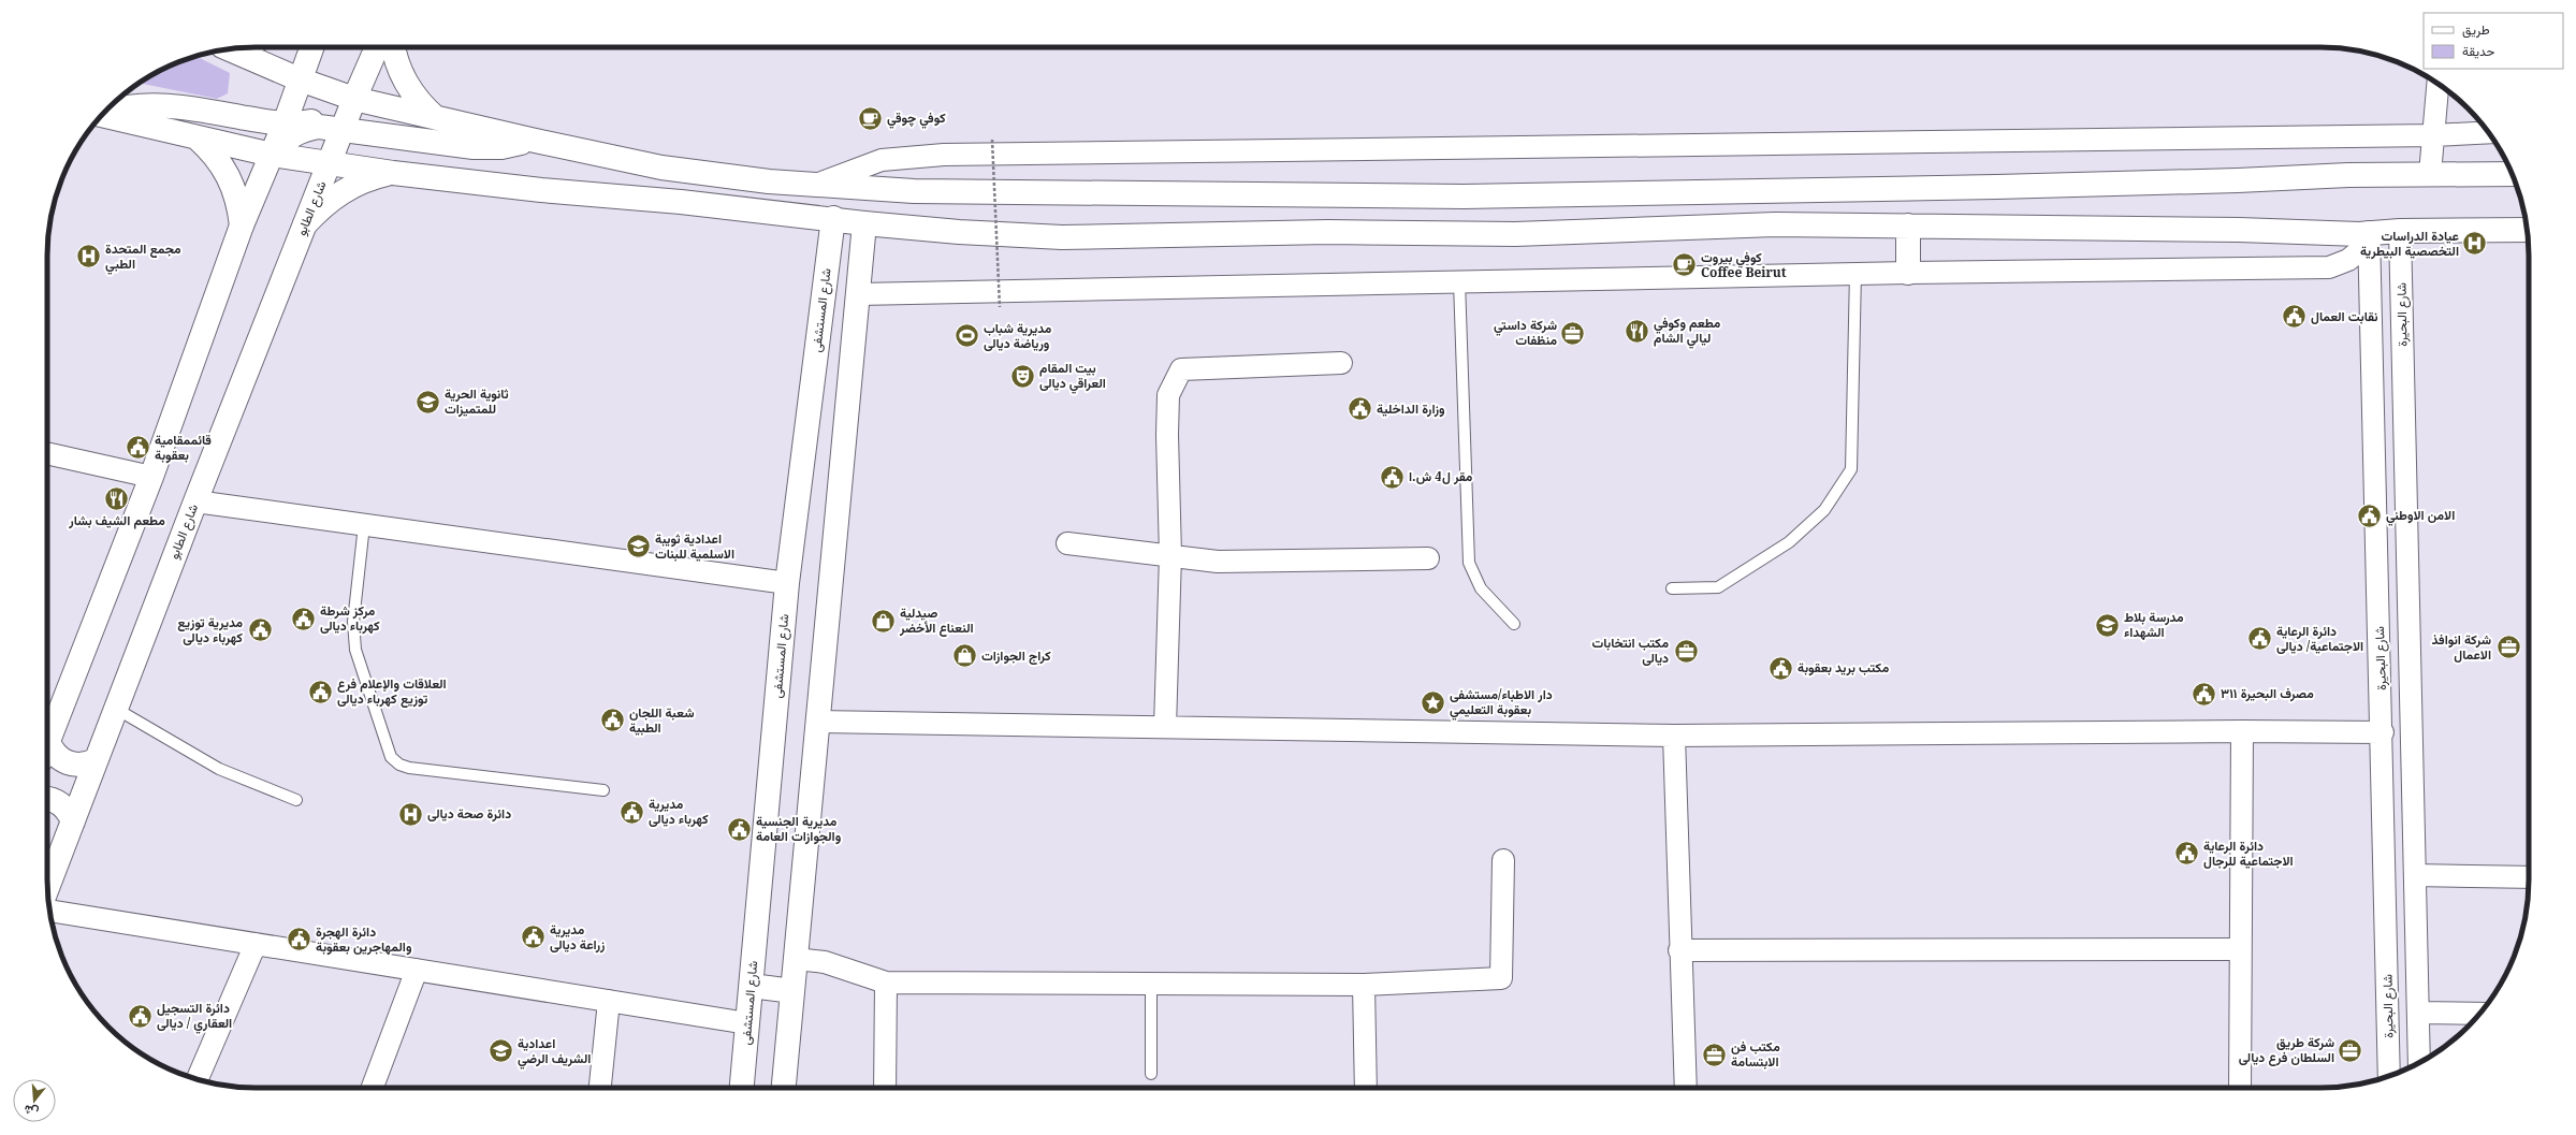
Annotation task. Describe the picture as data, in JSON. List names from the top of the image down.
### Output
{
  "streets": {
    "main road": ["شارع الطابو", "شارع المستشفى"],
    "street": ["شارع البحيرة"]
  },
  "places": {
    "cafe": ["كوفي چوقي", "كوفي بيروت Coffee Beirut"],
    "hospital": ["عيادة الدراسات التخصصية البيطرية", "مجمع المتحدة الطبي", "دائرة صحة ديالى"],
    "public building": [
      "نقابت العمال",
      "وزارة الداخلية",
      "قائممقامية بعقوبة",
      "مقر ل4 ش.ا",
      "الامن الاوطني",
      "مركز شرطة كهرباء ديالى",
      "مديرية توزيع كهرباء ديالى",
      "دائرة الرعاية الاجتماعية/ ديالى",
      "مكتب بريد بعقوبة",
      "العلاقات والإعلام فرع توزيع كهرباء ديالى",
      "مصرف البحيرة ٣١١",
      "شعبة اللجان الطبية",
      "مديرية كهرباء ديالى",
      "مديرية الجنسية والجوازات العامة",
      "دائرة الرعاية الاجتماعية للرجال",
      "مديرية زراعة ديالى",
      "دائرة الهجرة والمهاجرين بعقوبة",
      "دائرة التسجيل العقاري / ديالى"
    ],
    "restaurant": ["مطعم وكوفي ليالي الشام", "مطعم الشيف بشار"],
    "office": [
      "شركة داستي منظفات",
      "شركة انوافذ الاعمال",
      "مكتب انتخابات ديالى",
      "شركة طريق السلطان فرع ديالى",
      "مكتب فن الابتسامة"
    ],
    "sports": ["مديرية شباب ورياضة ديالى"],
    "theatre": ["بيت المقام العراقي ديالى"],
    "school or university": [
      "ثانوية الحرية للمتميزات",
      "اعدادية ثويبة الاسلمية للبنات",
      "مدرسة بلاط الشهداء",
      "اعدادية الشريف الرضي"
    ],
    "shop": ["صيدلية النعناع الأخضر", "كراج الجوازات"],
    "place": ["دار الاطباء/مستشفى بعقوبة التعليمي"]
  },
  "legend": ["طريق", "حديقة"],
  "north": "bottom"
}
